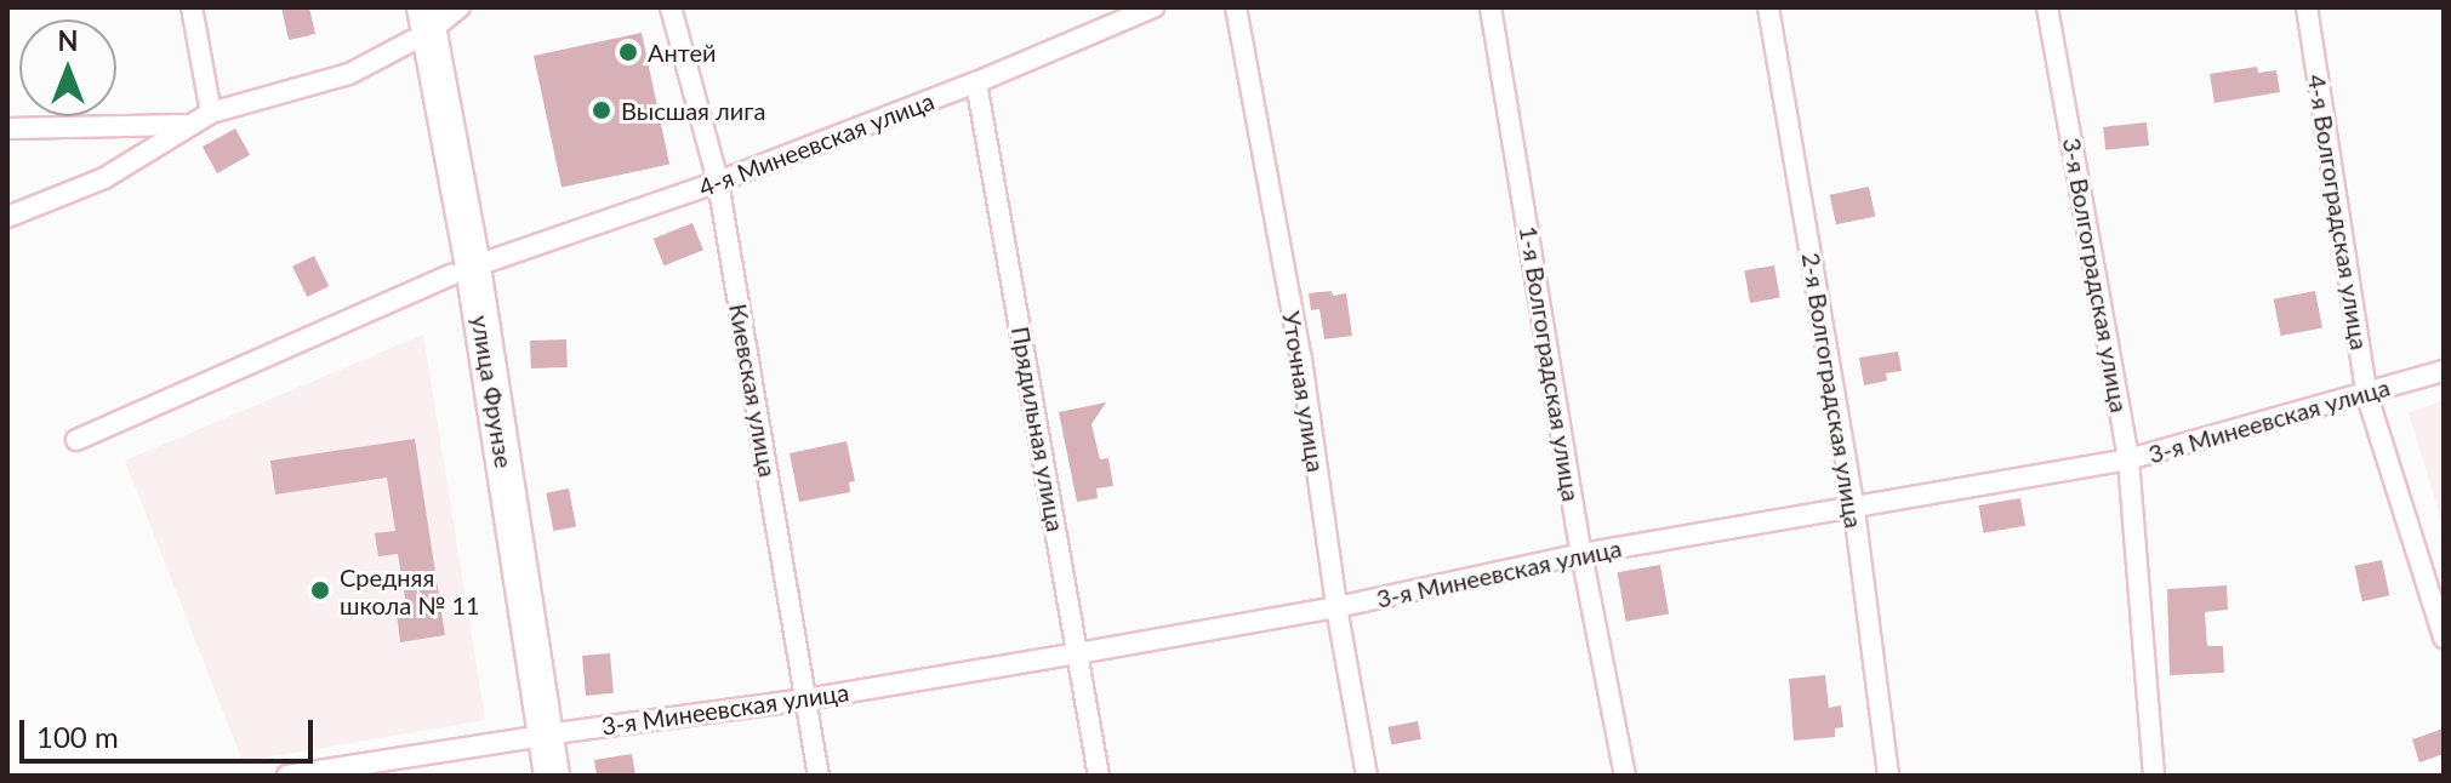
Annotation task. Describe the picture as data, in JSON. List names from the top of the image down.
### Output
{
  "streets": {
    "highway": ["улица Фрунзе"],
    "street": [
      "4-я Минеевская улица",
      "4-я Волгоградская улица",
      "3-я Волгоградская улица",
      "1-я Волгоградская улица",
      "Киевская улица",
      "2-я Волгоградская улица",
      "Уточная улица",
      "3-я Минеевская улица",
      "Прядильная улица"
    ]
  },
  "crossings": [
    ["4-я Минеевская улица", "Киевская улица"],
    ["4-я Минеевская улица", "улица Фрунзе"],
    ["4-я Минеевская улица", "Прядильная улица"],
    ["4-я Волгоградская улица", "3-я Минеевская улица"],
    ["3-я Волгоградская улица", "3-я Минеевская улица"],
    ["1-я Волгоградская улица", "3-я Минеевская улица"],
    ["Киевская улица", "3-я Минеевская улица"],
    ["2-я Волгоградская улица", "3-я Минеевская улица"],
    ["улица Фрунзе", "3-я Минеевская улица"],
    ["Уточная улица", "3-я Минеевская улица"],
    ["3-я Минеевская улица", "Прядильная улица"]
  ],
  "places": ["Антей", "Высшая лига", "Средняя школа № 11"],
  "scale_bar": "100 m",
  "north": "top"
}
